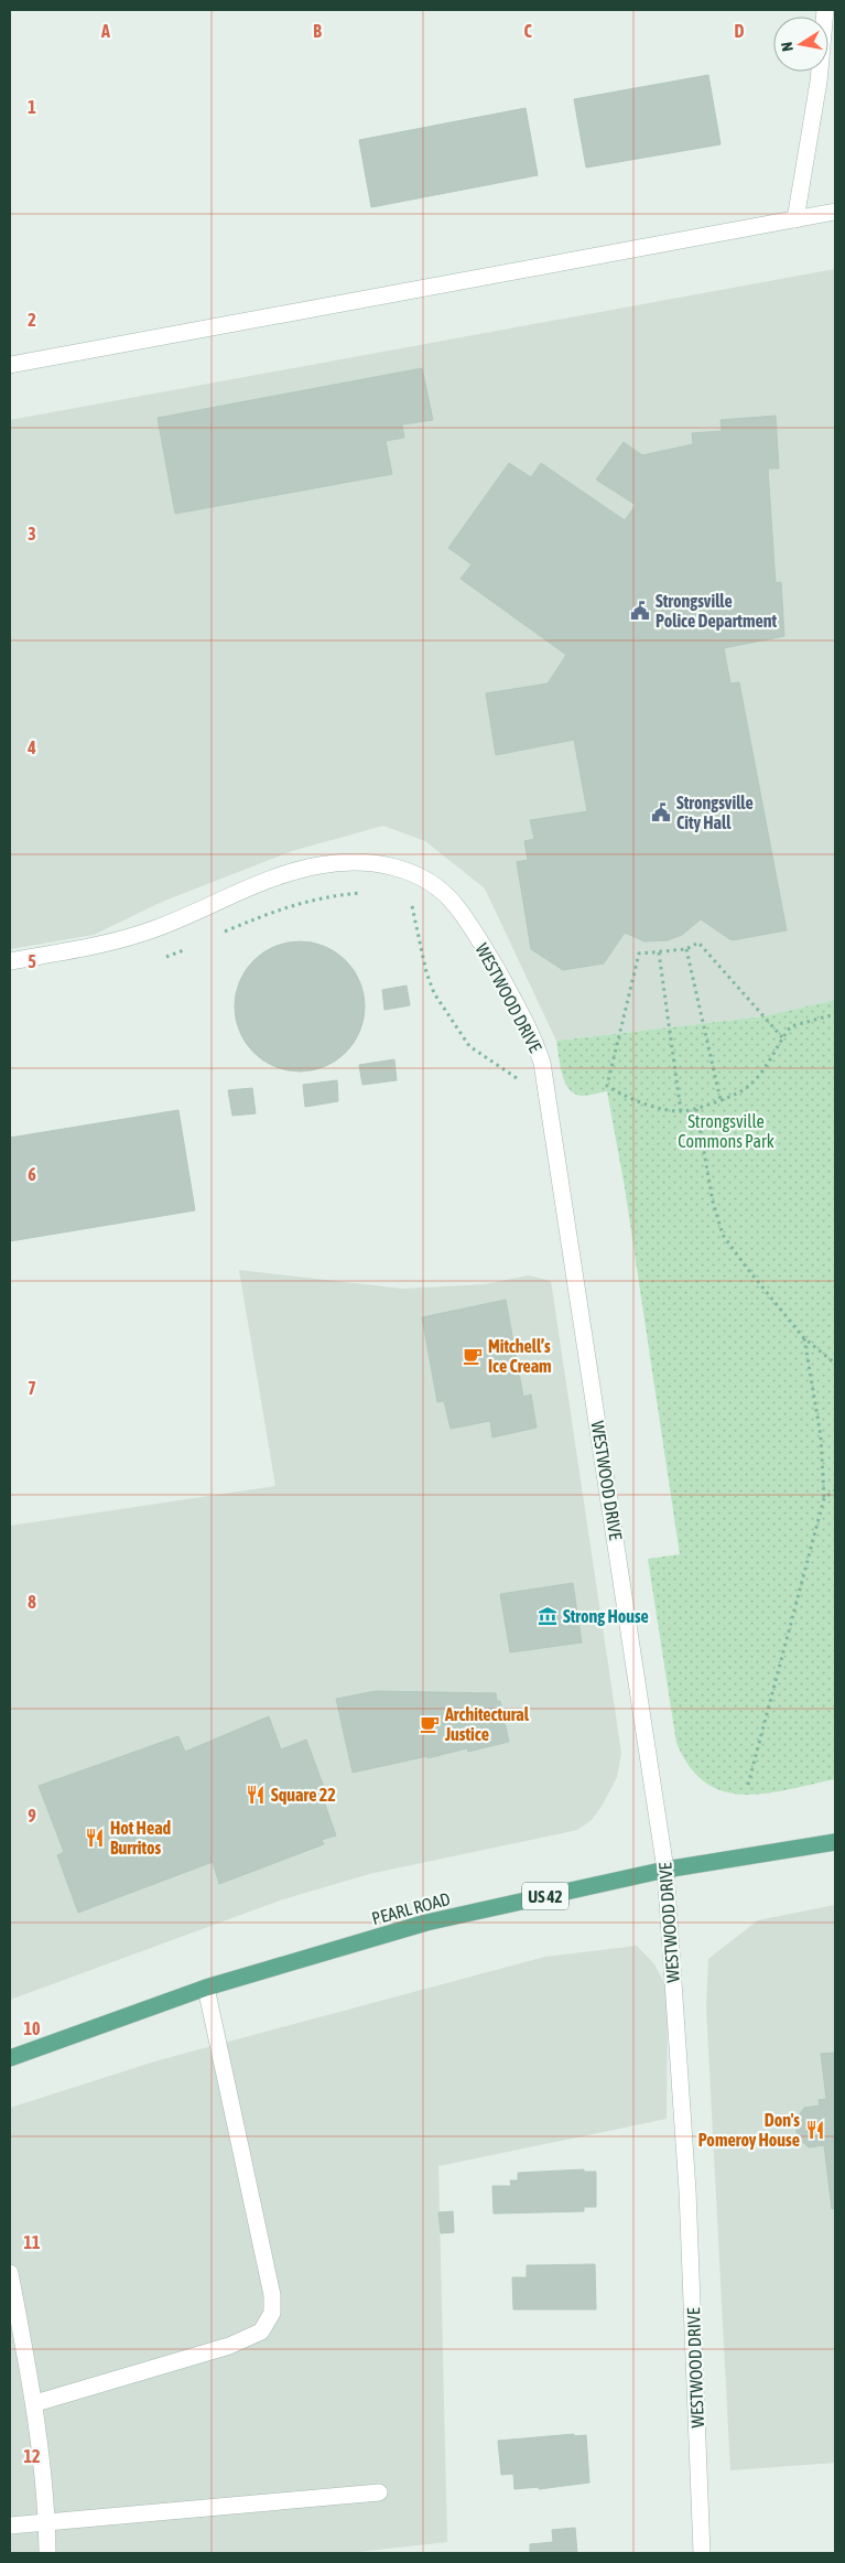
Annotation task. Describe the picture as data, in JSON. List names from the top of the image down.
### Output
{
  "streets": {
    "main road": ["US 42", "PEARL ROAD"],
    "street": ["WESTWOOD DRIVE"]
  },
  "crossings": [
    ["WESTWOOD DRIVE", "PEARL ROAD"]
  ],
  "parks": ["Strongsville Commons Park"],
  "places": {
    "public building": ["Strongsville Police Department", "Strongsville City Hall"],
    "cafe": ["Mitchell’s Ice Cream", "Architectural Justice"],
    "museum": ["Strong House"],
    "restaurant": ["Square 22", "Hot Head Burritos", "Don's Pomeroy House"]
  },
  "north": "left",
  "grid": {
    "columns": [
      "A",
      "B",
      "C",
      "D"
    ],
    "rows": [
      "1",
      "2",
      "3",
      "4",
      "5",
      "6",
      "7",
      "8",
      "9",
      "10",
      "11",
      "12"
    ]
  }
}
